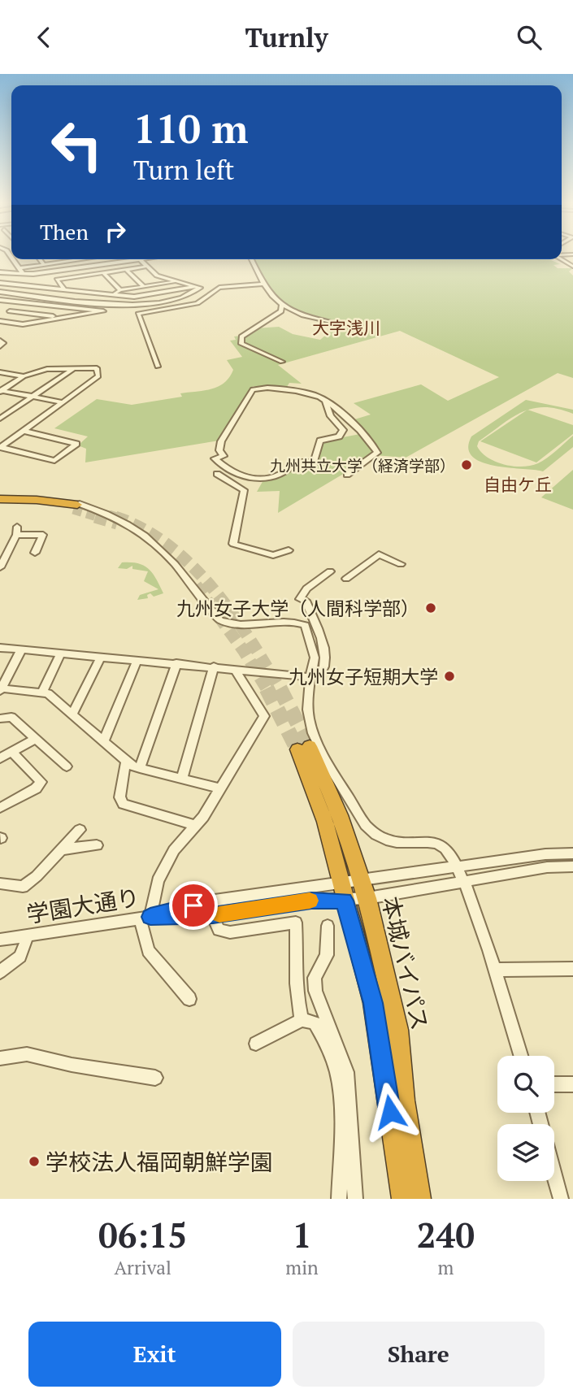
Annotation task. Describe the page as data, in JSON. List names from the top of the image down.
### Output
{
  "streets": {
    "highway": ["本城バイパス"],
    "street": ["学園大通り"]
  },
  "crossings": [
    ["学園大通り", "本城バイパス"]
  ],
  "districts": ["大字浅川", "自由ケ丘"],
  "places": [
    "九州共立大学（経済学部）",
    "九州女子大学（人間科学部）",
    "九州女子短期大学",
    "学校法人福岡朝鮮学園"
  ],
  "page": {
    "header": "Turnly",
    "turn": ["110 m", "Turn left"],
    "then": "Then",
    "eta": [
      "06:15",
      "Arrival",
      "1",
      "min",
      "240",
      "m"
    ],
    "buttons": ["Exit", "Share"]
  }
}
